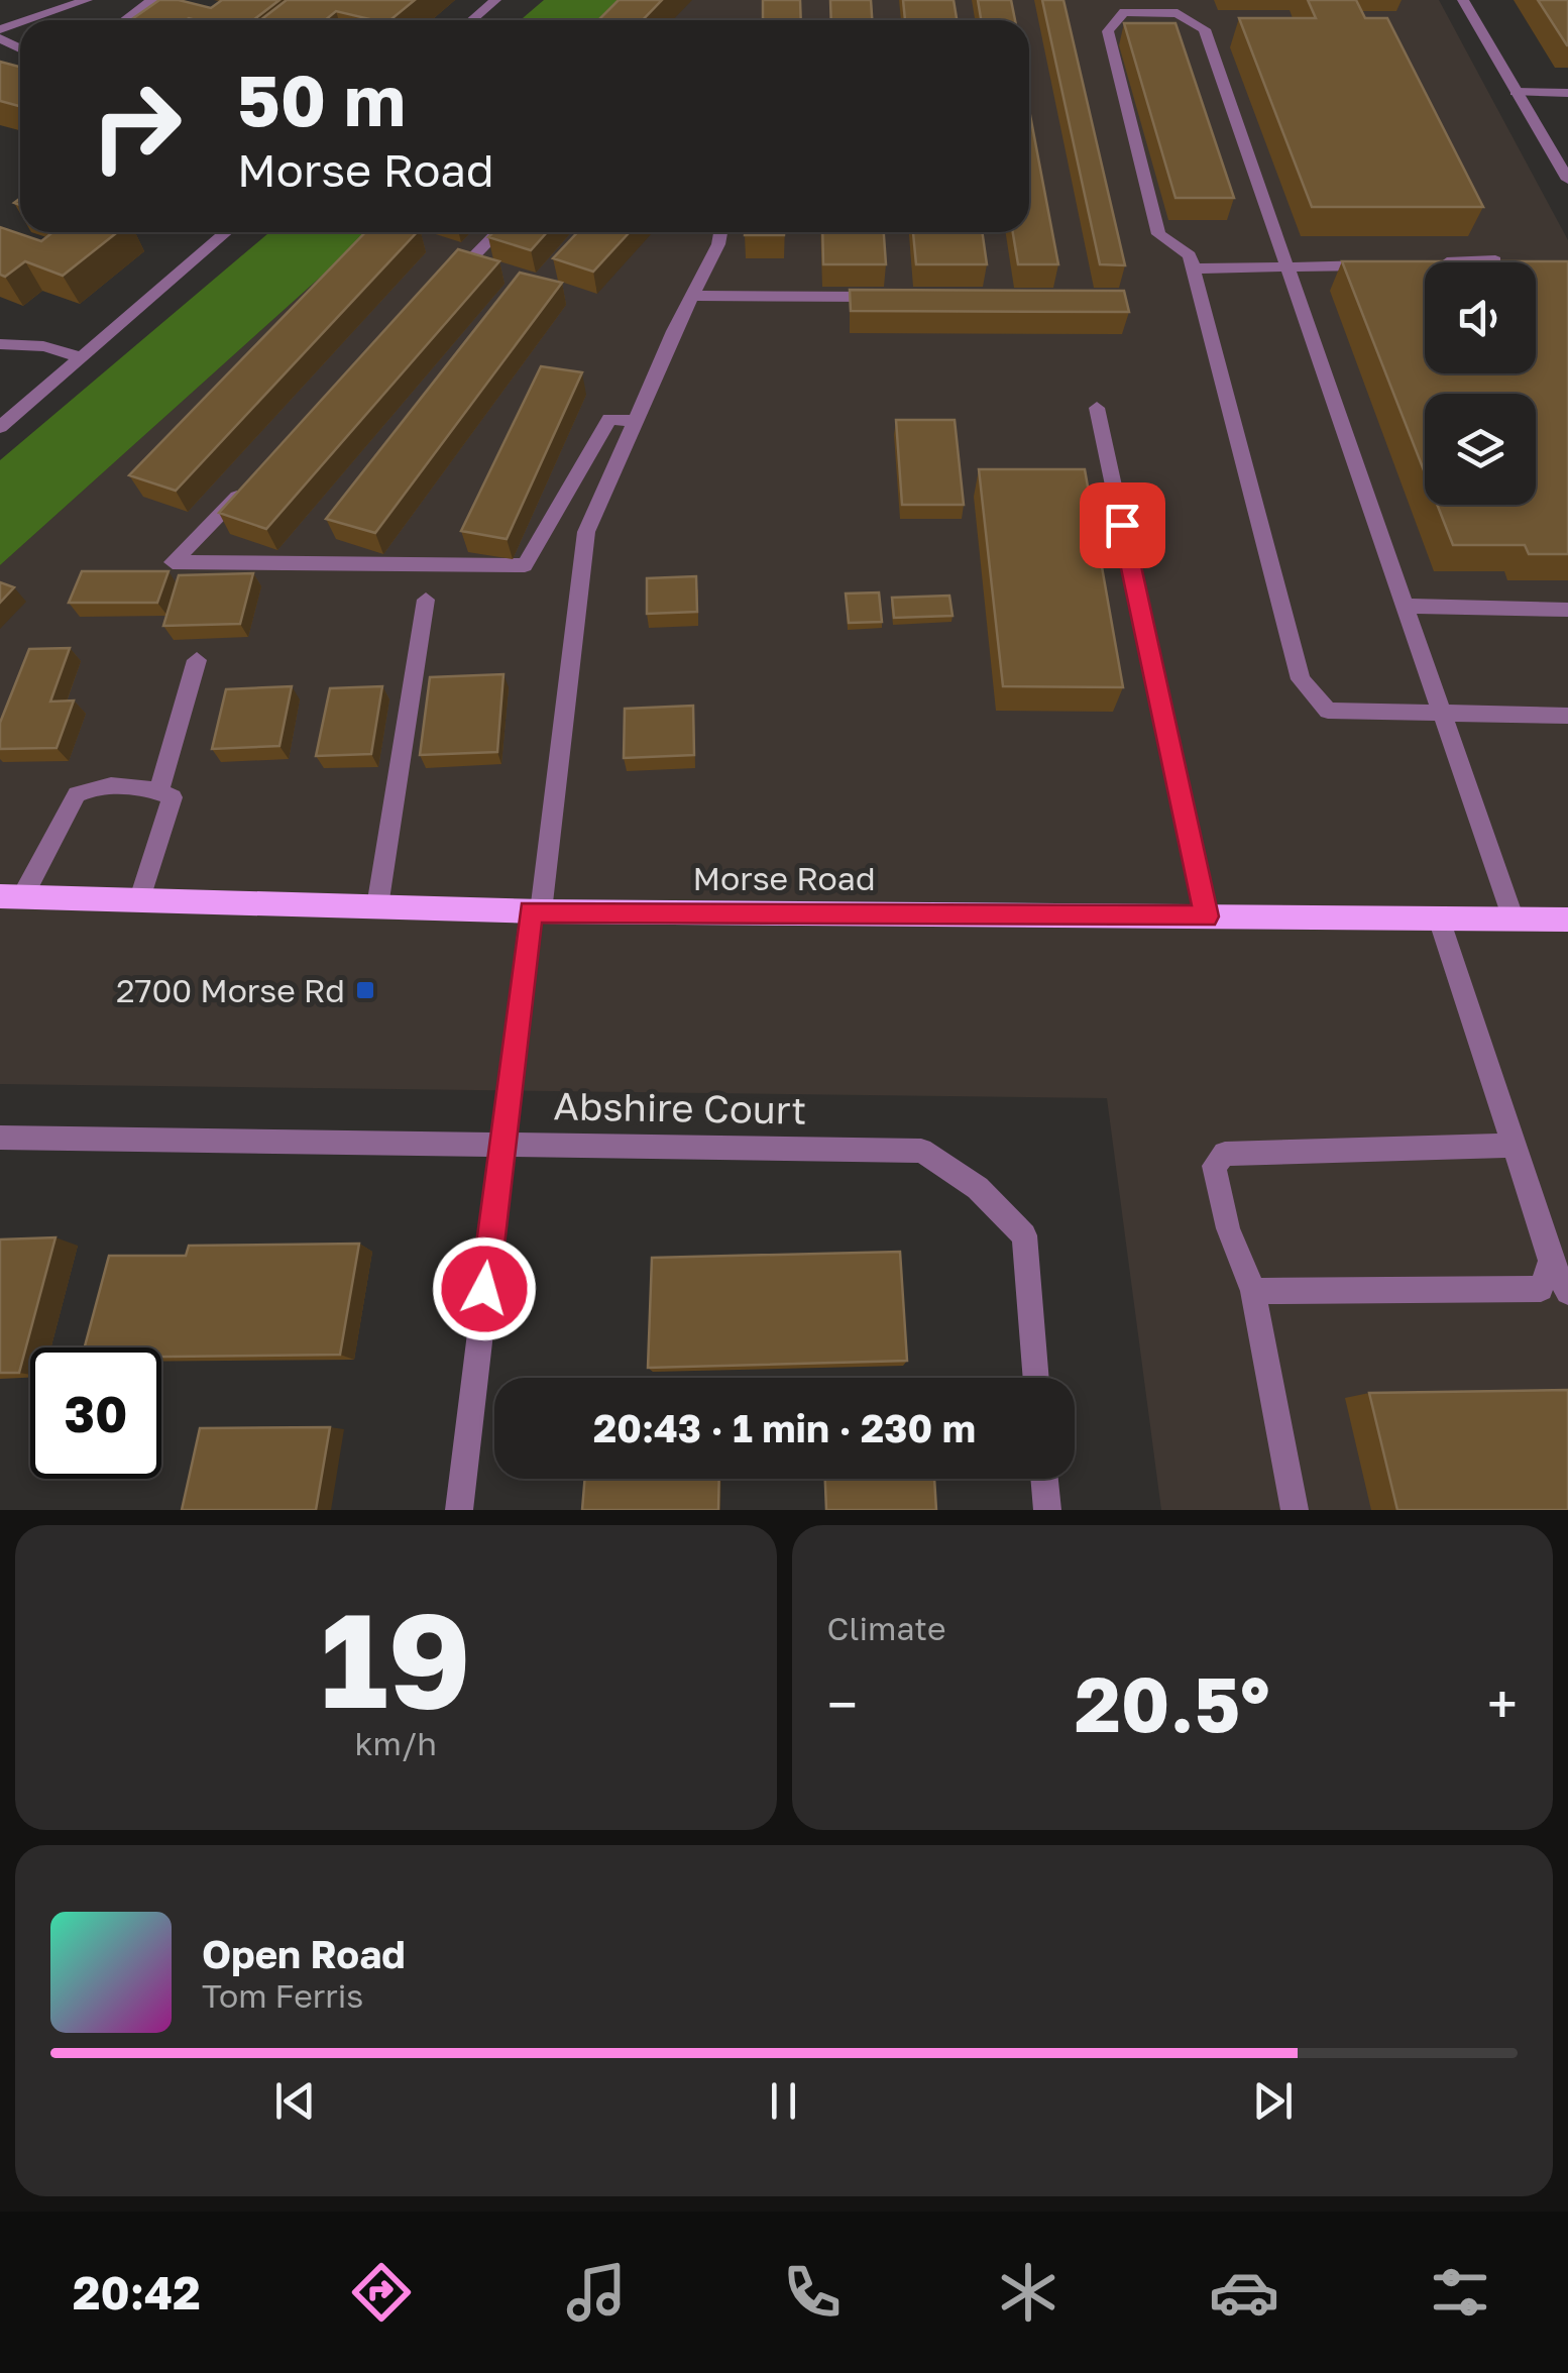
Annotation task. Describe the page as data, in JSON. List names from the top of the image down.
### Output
{
  "streets": {
    "main road": ["Morse Road"],
    "street": ["Abshire Court"]
  },
  "places": {
    "transit": ["2700 Morse Rd"]
  },
  "page": {
    "turn": ["50 m", "Morse Road"],
    "limit": "30",
    "trip": "20:43 · 1 min · 230 m",
    "tile": [
      ["19", "km/h"],
      "Climate"
    ],
    "heat": ["−", "20.5°", "+"],
    "song": ["Open Road", "Tom Ferris"],
    "tabs": "20:42"
  }
}
